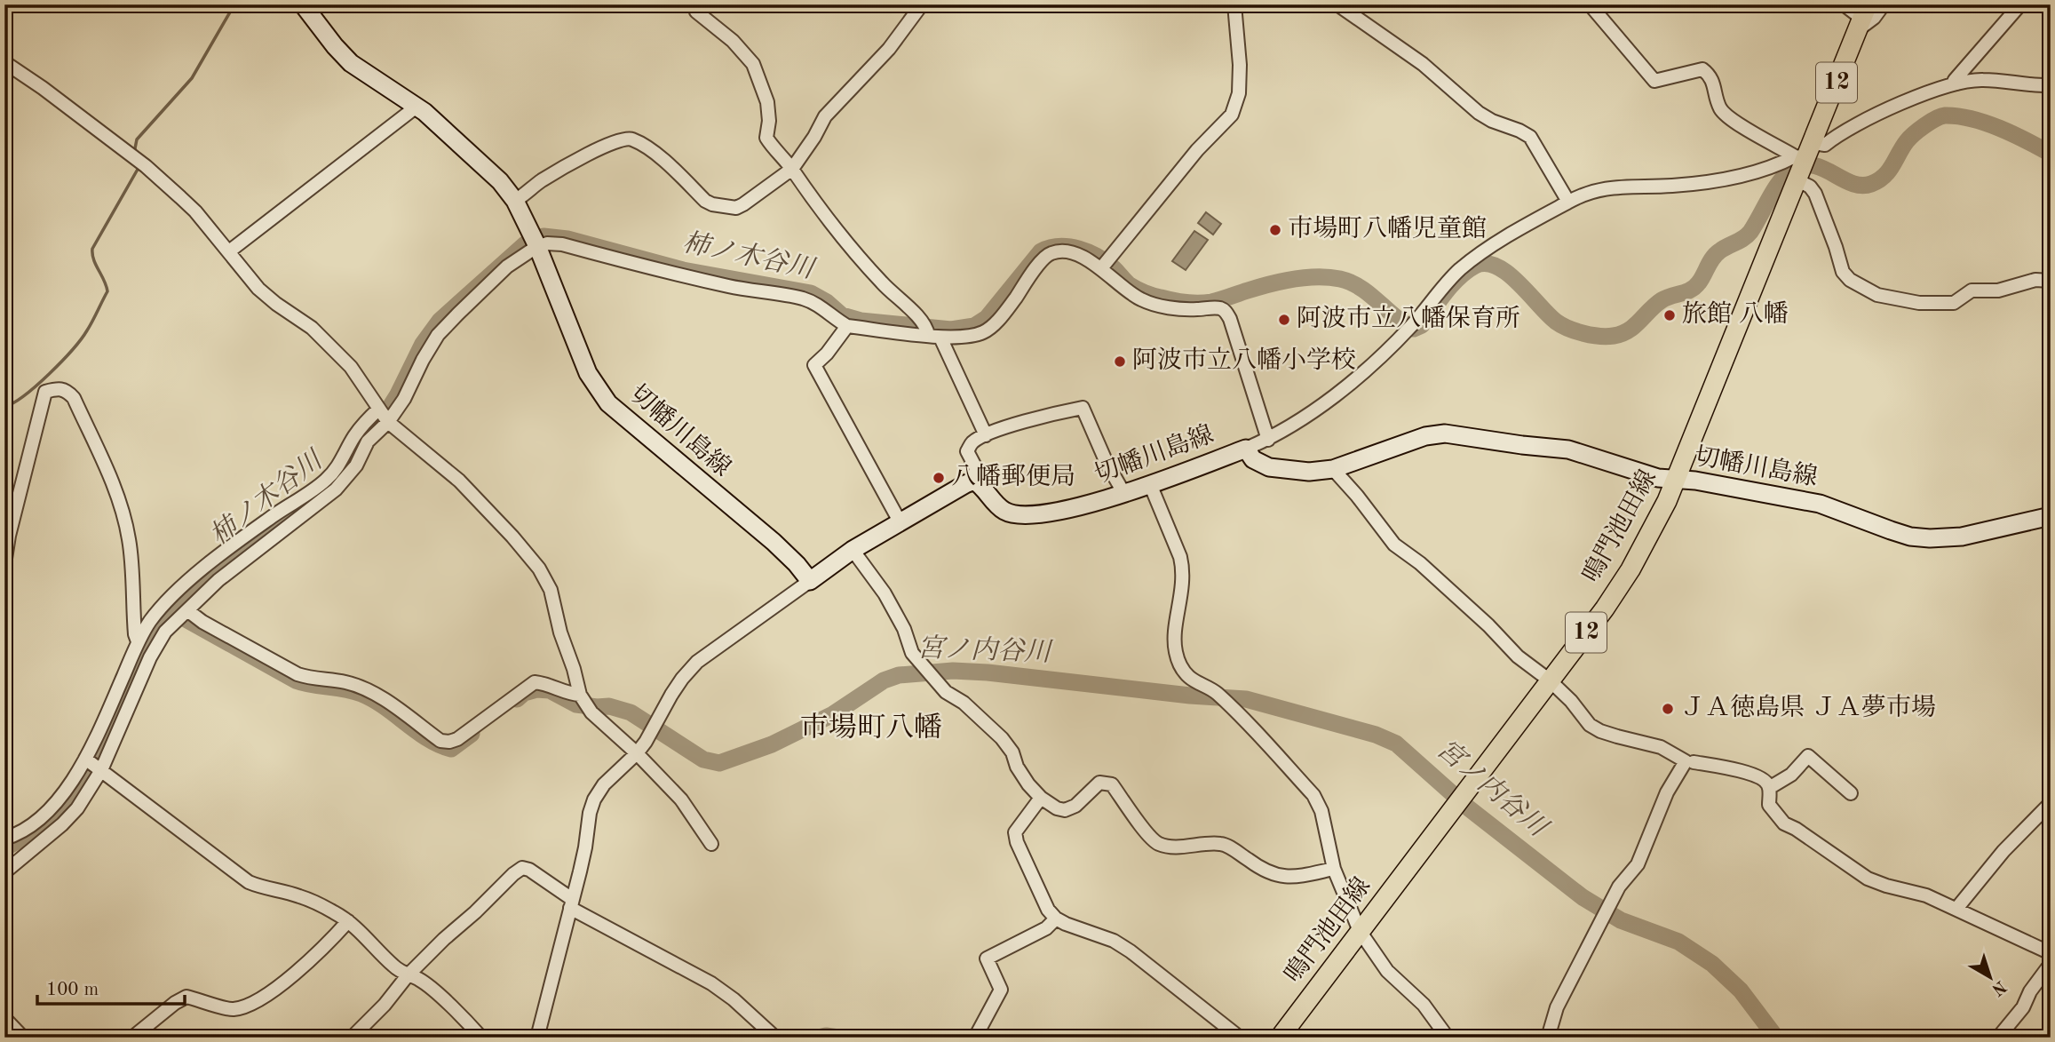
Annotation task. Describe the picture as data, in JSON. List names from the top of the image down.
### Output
{
  "streets": {
    "main road": ["12", "切幡川島線", "鳴門池田線"]
  },
  "crossings": [
    ["切幡川島線", "鳴門池田線"]
  ],
  "districts": ["市場町八幡"],
  "water": ["柿ノ木谷川", "宮ノ内谷川"],
  "places": [
    "市場町八幡児童館",
    "旅館 八幡",
    "阿波市立八幡保育所",
    "阿波市立八幡小学校",
    "八幡郵便局",
    "ＪＡ徳島県 ＪＡ夢市場"
  ],
  "scale_bar": "100 m",
  "north": "bottom right"
}
